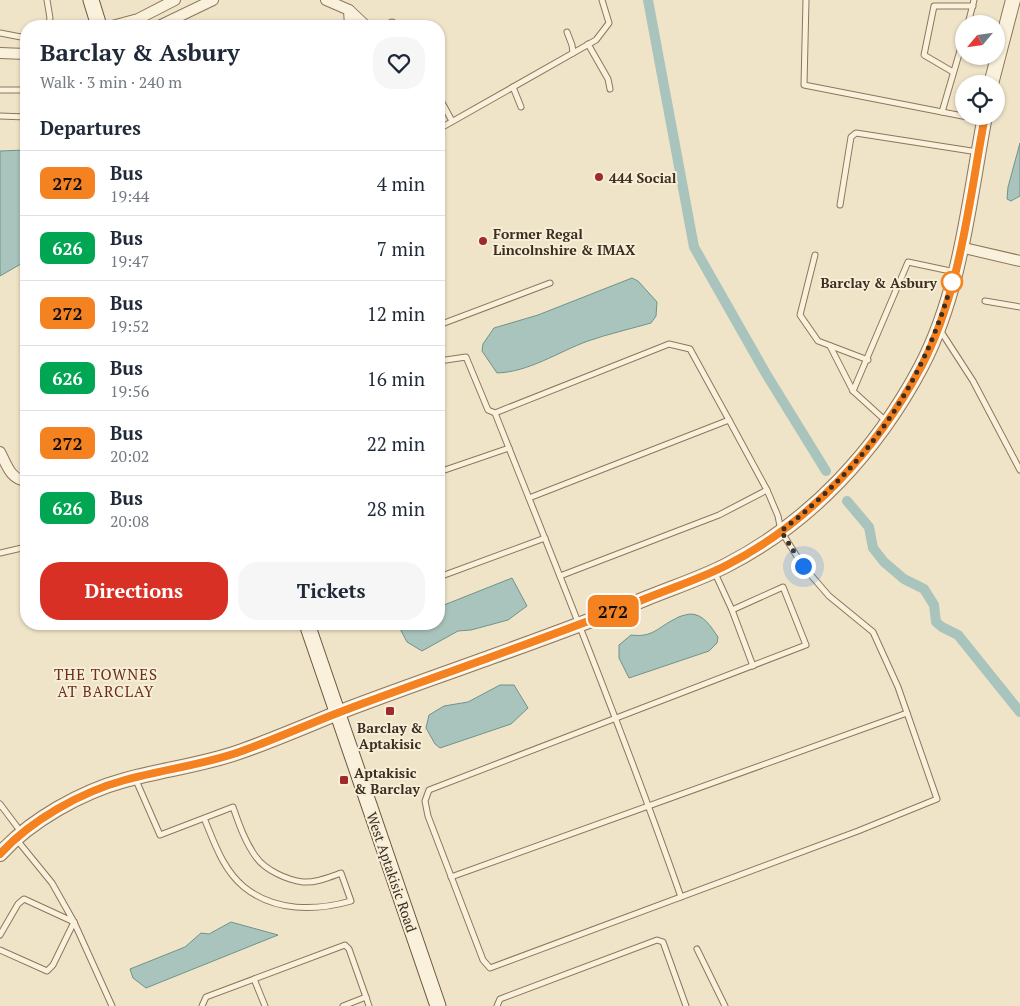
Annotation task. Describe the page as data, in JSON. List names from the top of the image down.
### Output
{
  "streets": {
    "main road": ["West Aptakisic Road"]
  },
  "districts": ["THE TOWNES AT BARCLAY"],
  "places": {
    "other": ["444 Social", "Former Regal Lincolnshire & IMAX", "Barclay & Asbury"],
    "transit": ["Barclay & Aptakisic", "Aptakisic & Barclay"]
  },
  "lines": ["bus line 272"],
  "north": "bottom left",
  "page": {
    "on_map": "272",
    "heading": [
      ["Barclay & Asbury", "Walk · 3 min · 240 m"],
      "Departures"
    ],
    "list": [
      {
        "mark": "272",
        "name": "Bus",
        "note": "19:44",
        "value": "4 min"
      },
      {
        "mark": "626",
        "name": "Bus",
        "note": "19:47",
        "value": "7 min"
      },
      {
        "mark": "272",
        "name": "Bus",
        "note": "19:52",
        "value": "12 min"
      },
      {
        "mark": "626",
        "name": "Bus",
        "note": "19:56",
        "value": "16 min"
      },
      {
        "mark": "272",
        "name": "Bus",
        "note": "20:02",
        "value": "22 min"
      },
      {
        "mark": "626",
        "name": "Bus",
        "note": "20:08",
        "value": "28 min"
      }
    ],
    "buttons": ["Directions", "Tickets"]
  }
}
